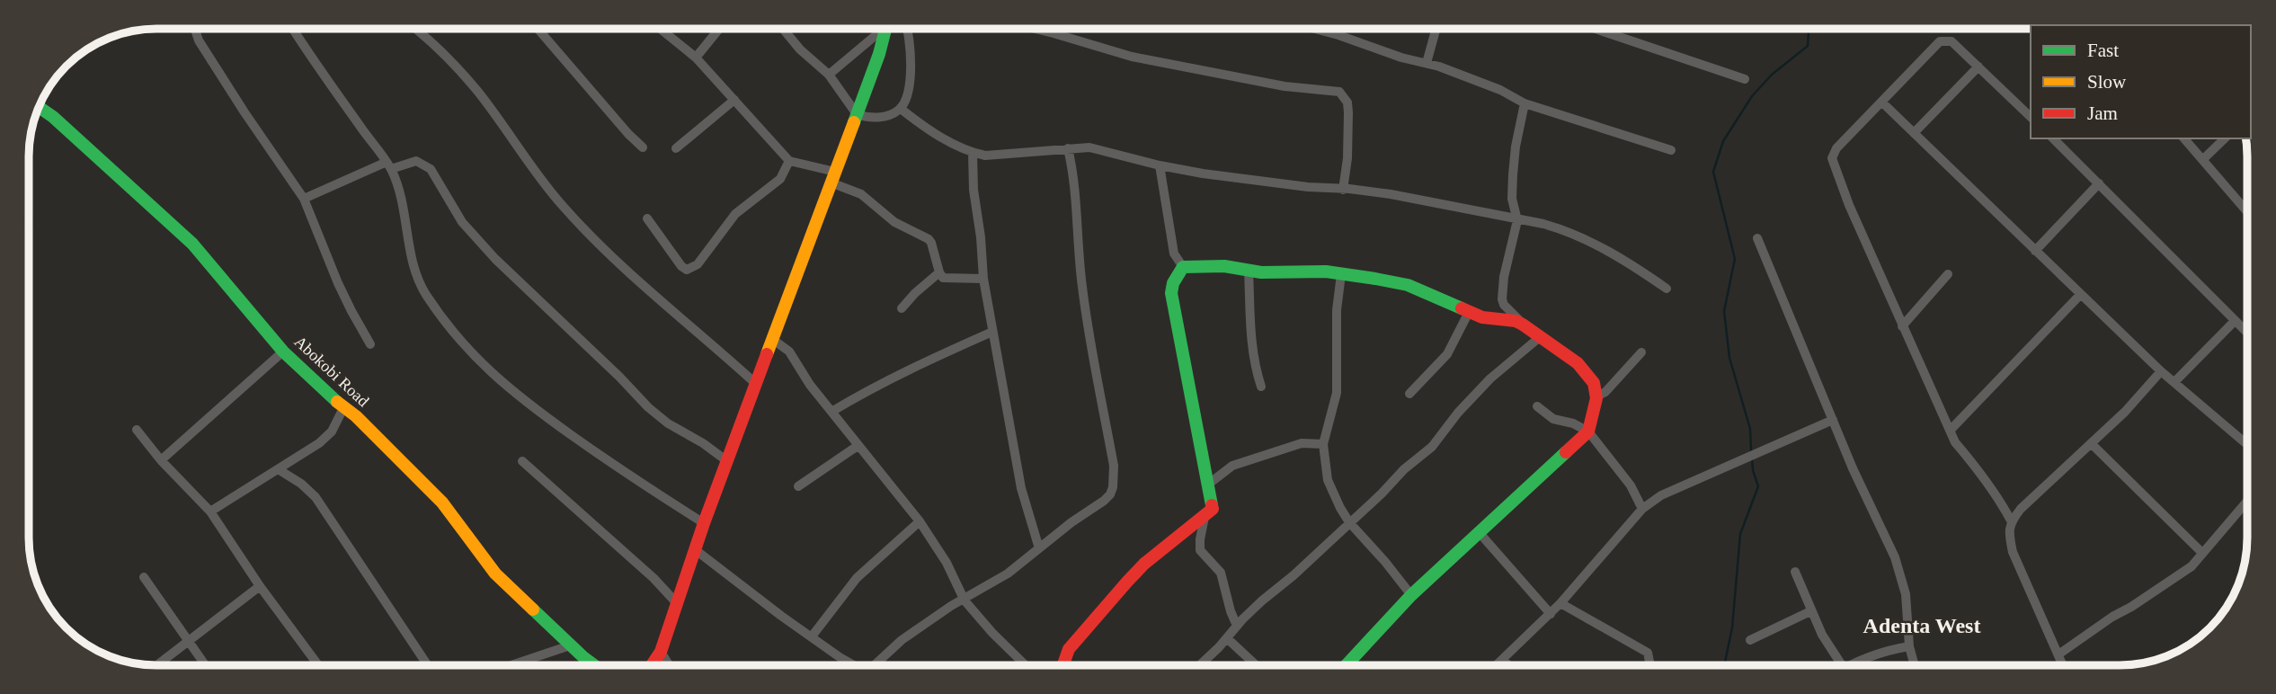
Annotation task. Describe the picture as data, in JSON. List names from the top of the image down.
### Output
{
  "streets": {
    "street": ["Abokobi Road"]
  },
  "districts": ["Adenta West"],
  "legend": ["Fast", "Slow", "Jam"]
}
